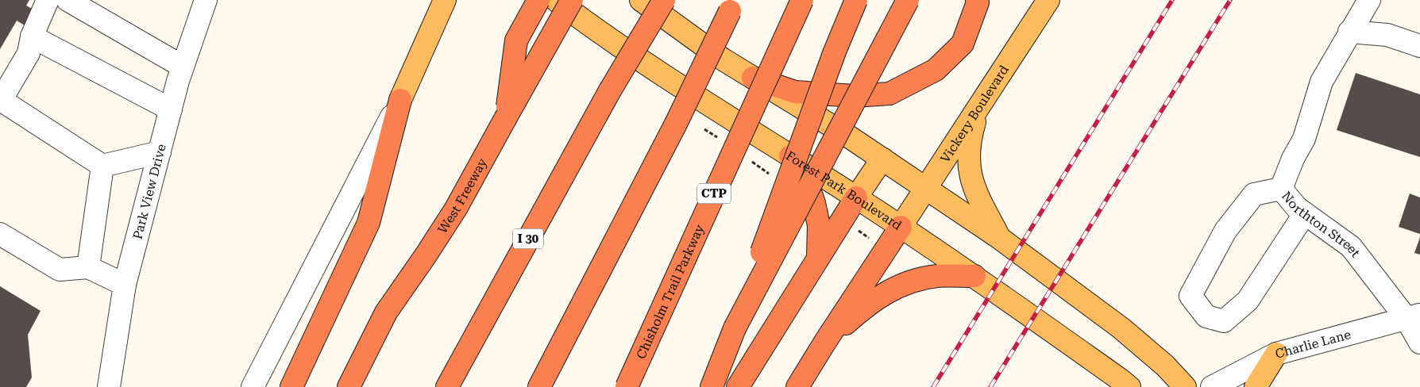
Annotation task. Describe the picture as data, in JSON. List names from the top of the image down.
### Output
{
  "streets": {
    "highway": [
      "CTP",
      "West Freeway",
      "I 30",
      "Chisholm Trail Parkway"
    ],
    "main road": ["Vickery Boulevard", "Forest Park Boulevard"],
    "street": ["Park View Drive", "Northton Street", "Charlie Lane"]
  },
  "crossings": [
    ["Vickery Boulevard", "Forest Park Boulevard"],
    ["Northton Street", "Charlie Lane"]
  ]
}
